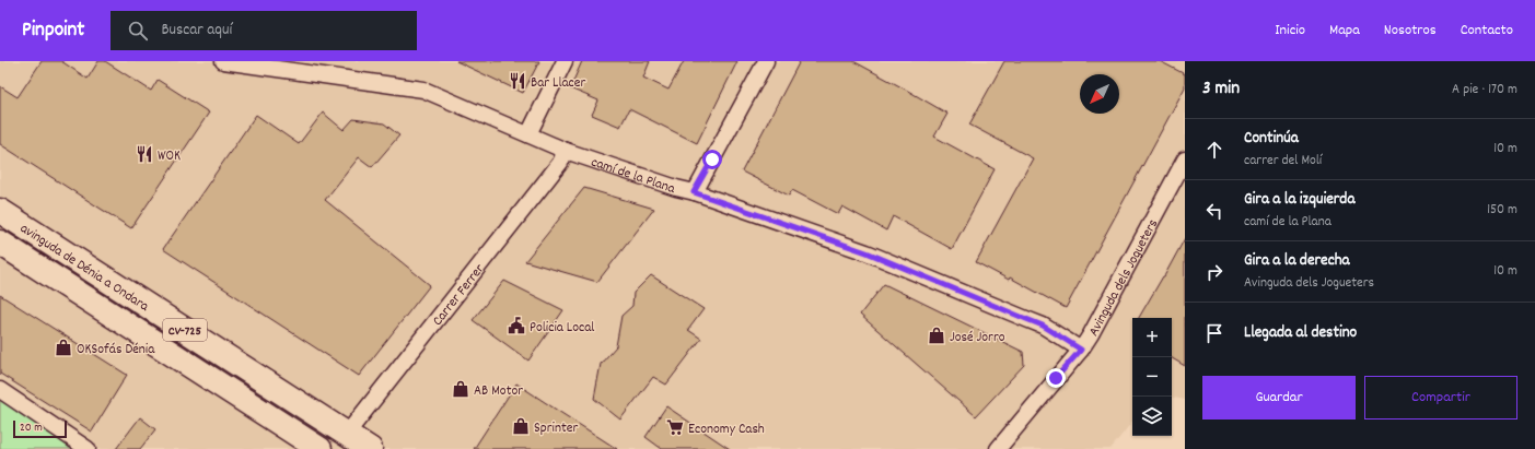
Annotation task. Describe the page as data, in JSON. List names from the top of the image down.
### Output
{
  "streets": {
    "main road": ["avinguda de Dénia a Ondara", "CV-725"],
    "street": ["camí de la Plana", "Avinguda dels Jogueters", "Carrer Ferrer"]
  },
  "crossings": [
    ["camí de la Plana", "Avinguda dels Jogueters"],
    ["camí de la Plana", "Carrer Ferrer"],
    ["avinguda de Dénia a Ondara", "Carrer Ferrer"]
  ],
  "places": {
    "restaurant": ["Bar Llacer", "WOK"],
    "public building": ["Policia Local"],
    "shop": [
      "José Jorro",
      "OKSofás Dénia",
      "AB Motor",
      "Sprinter"
    ],
    "supermarket": ["Economy Cash"]
  },
  "scale_bar": "20 m",
  "north": "bottom left",
  "page": {
    "header": "Pinpoint",
    "search": "Buscar aquí",
    "nav": [
      "Inicio",
      "Mapa",
      "Nosotros",
      "Contacto"
    ],
    "heading": ["3 min", "A pie · 170 m"],
    "list": [
      ["Continúa", "carrer del Molí", "10 m"],
      ["Gira a la izquierda", "camí de la Plana", "150 m"],
      ["Gira a la derecha", "Avinguda dels Jogueters", "10 m"],
      "Llegada al destino"
    ],
    "map_buttons": ["+", "−"],
    "buttons": ["Guardar", "Compartir"],
    "scale": "20 m"
  }
}
